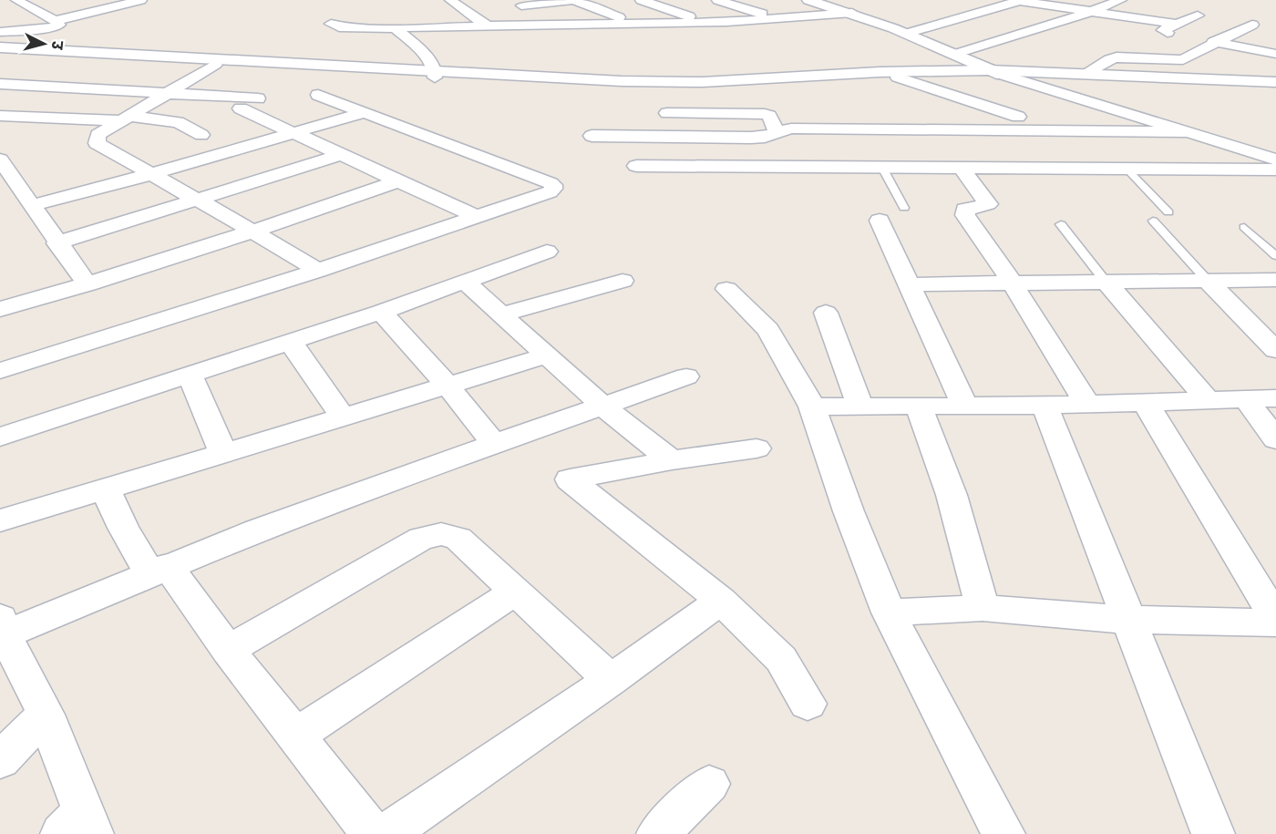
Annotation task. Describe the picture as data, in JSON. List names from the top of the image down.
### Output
{
  "north": "right"
}
